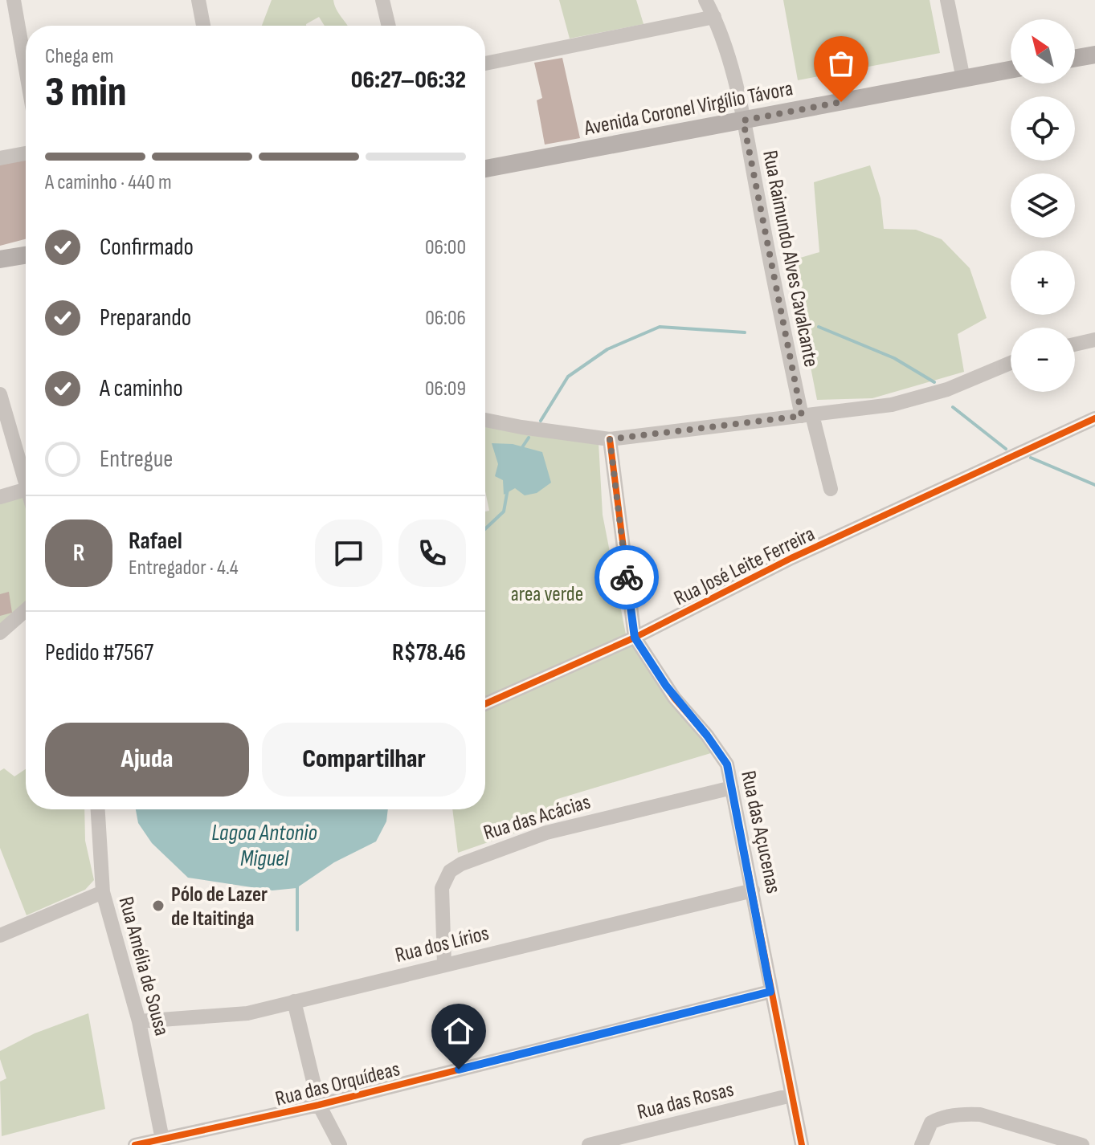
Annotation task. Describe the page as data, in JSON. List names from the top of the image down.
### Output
{
  "streets": {
    "main road": ["Avenida Coronel Virgílio Távora"],
    "street": [
      "Rua Raimundo Alves Cavalcante",
      "Rua José Leite Ferreira",
      "Rua das Acácias",
      "Rua das Açucenas",
      "Rua dos Lírios",
      "Rua Amélia de Sousa",
      "Rua das Orquídeas",
      "Rua das Rosas"
    ]
  },
  "crossings": [
    ["Avenida Coronel Virgílio Távora", "Rua Raimundo Alves Cavalcante"],
    ["Rua José Leite Ferreira", "Rua das Açucenas"],
    ["Rua das Acácias", "Rua das Açucenas"],
    ["Rua das Acácias", "Rua dos Lírios"],
    ["Rua das Açucenas", "Rua dos Lírios"],
    ["Rua das Açucenas", "Rua das Orquídeas"],
    ["Rua das Açucenas", "Rua das Rosas"],
    ["Rua dos Lírios", "Rua Amélia de Sousa"],
    ["Rua Amélia de Sousa", "Rua das Orquídeas"]
  ],
  "water": ["Lagoa Antonio Miguel"],
  "parks": ["area verde"],
  "places": ["Pólo de Lazer de Itaitinga"],
  "north": "top left",
  "page": {
    "map_buttons": ["+", "−"],
    "heading": ["3 min", "Chega em", "06:27–06:32"],
    "panel": [
      "Rafael",
      "Entregador · 4.4",
      "Pedido #7567",
      "R$78.46"
    ],
    "bar": "A caminho · 440 m",
    "list": [
      ["Confirmado", "06:00"],
      ["Preparando", "06:06"],
      ["A caminho", "06:09"],
      "Entregue"
    ],
    "round": "R",
    "buttons": ["Ajuda", "Compartilhar"]
  }
}
